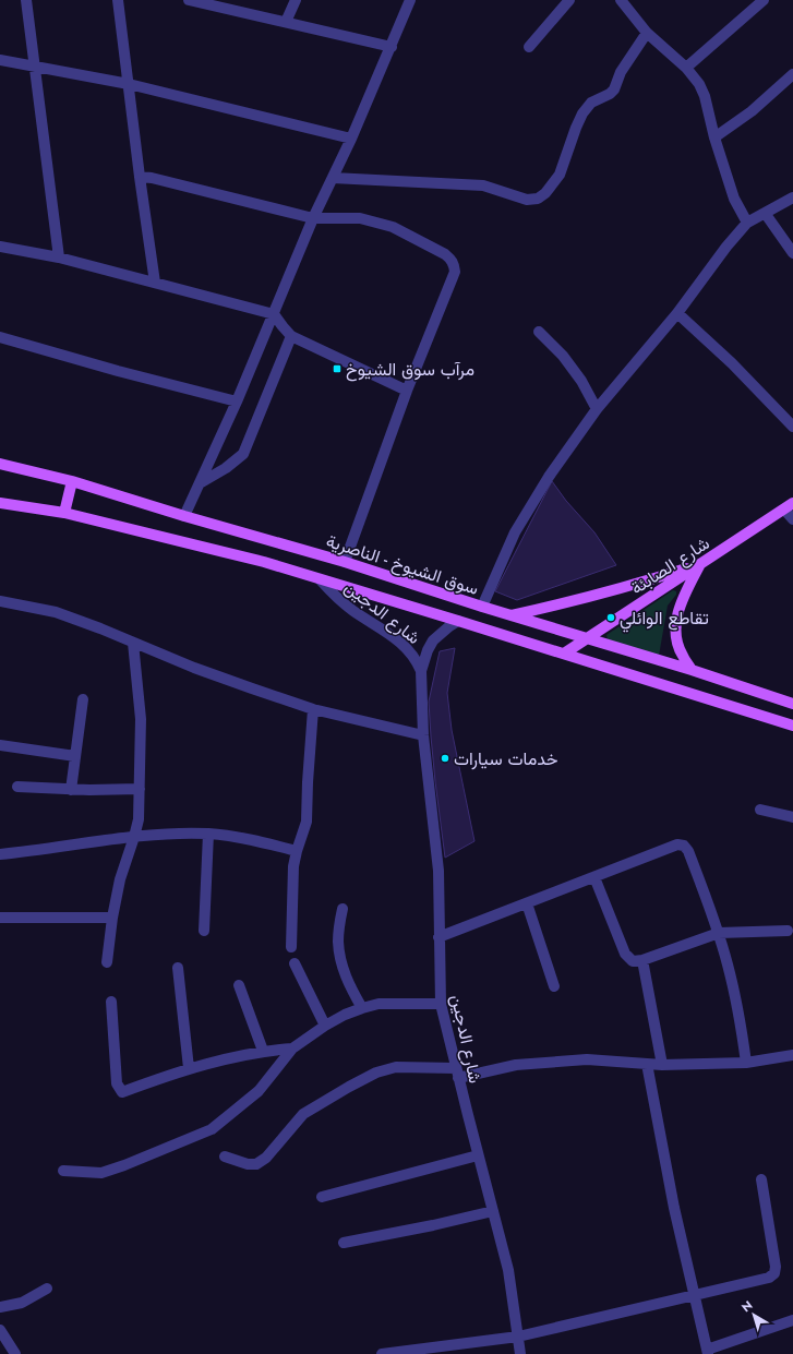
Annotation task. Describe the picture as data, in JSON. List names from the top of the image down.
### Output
{
  "streets": {
    "main road": ["سوق الشيوخ - الناصرية", "شارع الصابئة"],
    "street": ["شارع الدجين"]
  },
  "crossings": [
    ["سوق الشيوخ - الناصرية", "شارع الصابئة"],
    ["سوق الشيوخ - الناصرية", "شارع الدجين"]
  ],
  "places": {
    "transit": ["مرآب سوق الشيوخ"],
    "other": ["تقاطع الوائلي", "خدمات سيارات"]
  },
  "north": "top left"
}
